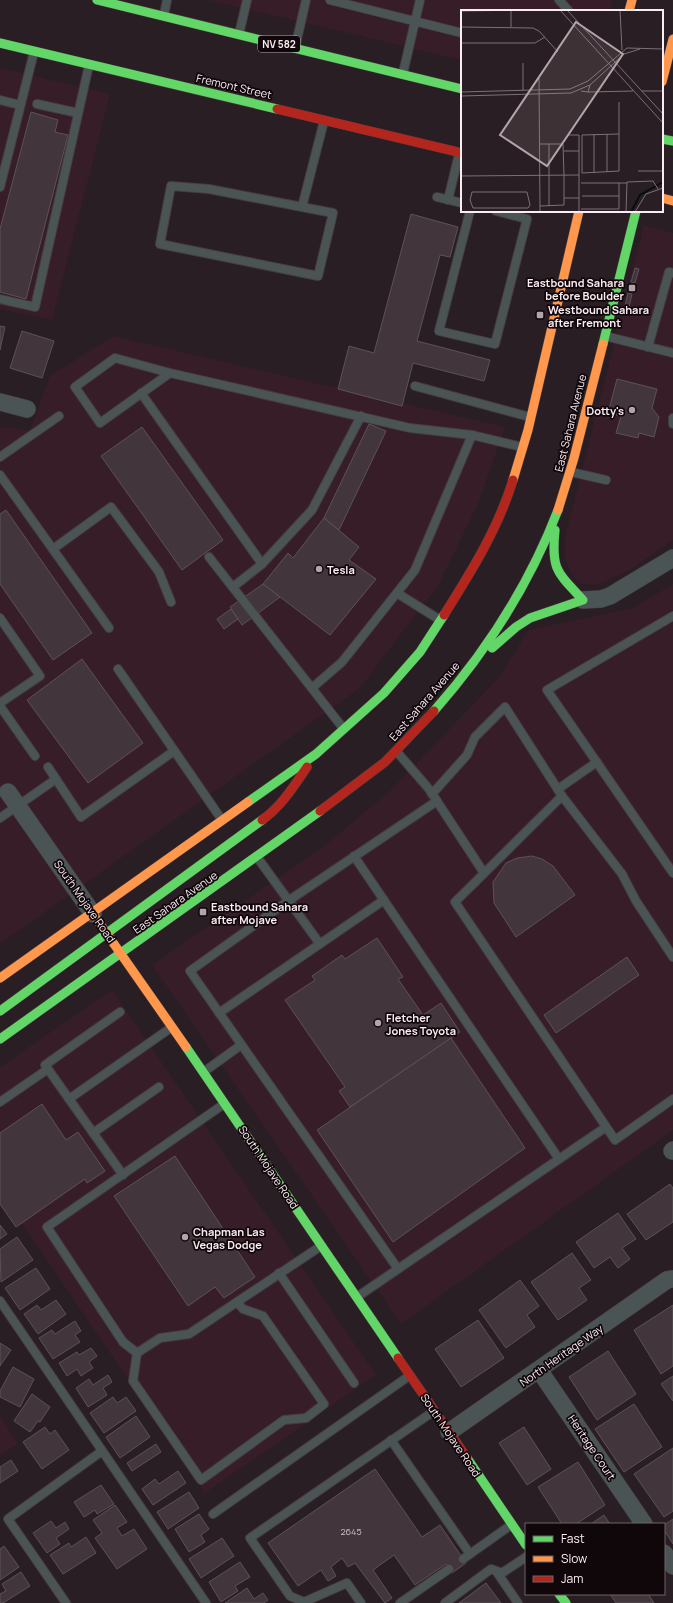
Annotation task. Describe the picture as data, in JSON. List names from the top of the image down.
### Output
{
  "streets": {
    "main road": [
      "NV 582",
      "Fremont Street",
      "East Sahara Avenue",
      "South Mojave Road"
    ],
    "street": ["North Heritage Way", "Heritage Court"]
  },
  "crossings": [
    ["East Sahara Avenue", "South Mojave Road"],
    ["South Mojave Road", "North Heritage Way"],
    ["North Heritage Way", "Heritage Court"]
  ],
  "places": {
    "transit": ["Eastbound Sahara before Boulder", "Westbound Sahara after Fremont", "Eastbound Sahara after Mojave"],
    "other": [
      "Dotty's",
      "Tesla",
      "Fletcher Jones Toyota",
      "Chapman Las Vegas Dodge"
    ]
  },
  "house_numbers": ["2645"],
  "legend": ["Fast", "Slow", "Jam"]
}
